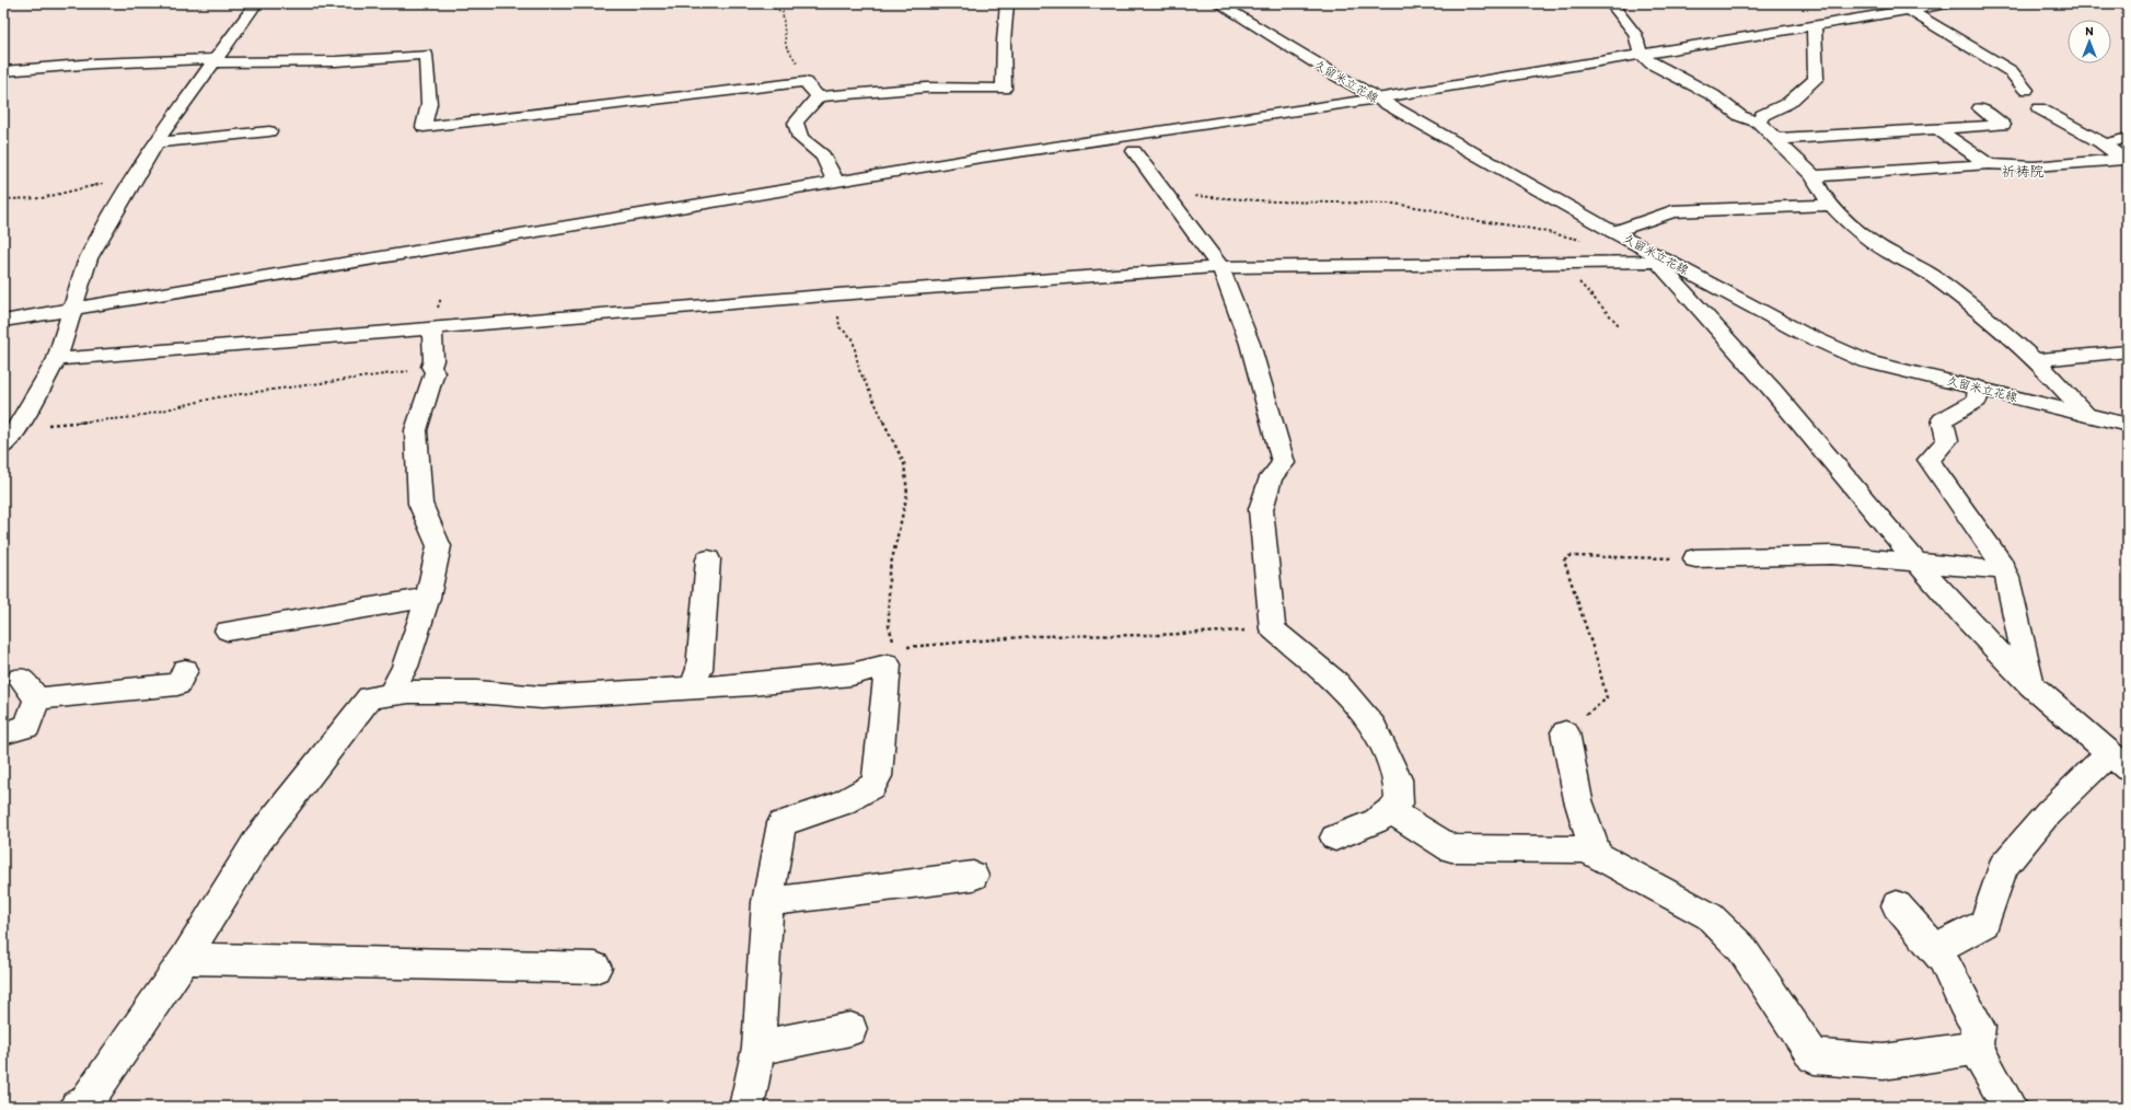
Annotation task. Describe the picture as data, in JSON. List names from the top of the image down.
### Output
{
  "streets": {
    "street": ["久留米立花線"]
  },
  "districts": ["祈祷院"],
  "north": "top"
}
